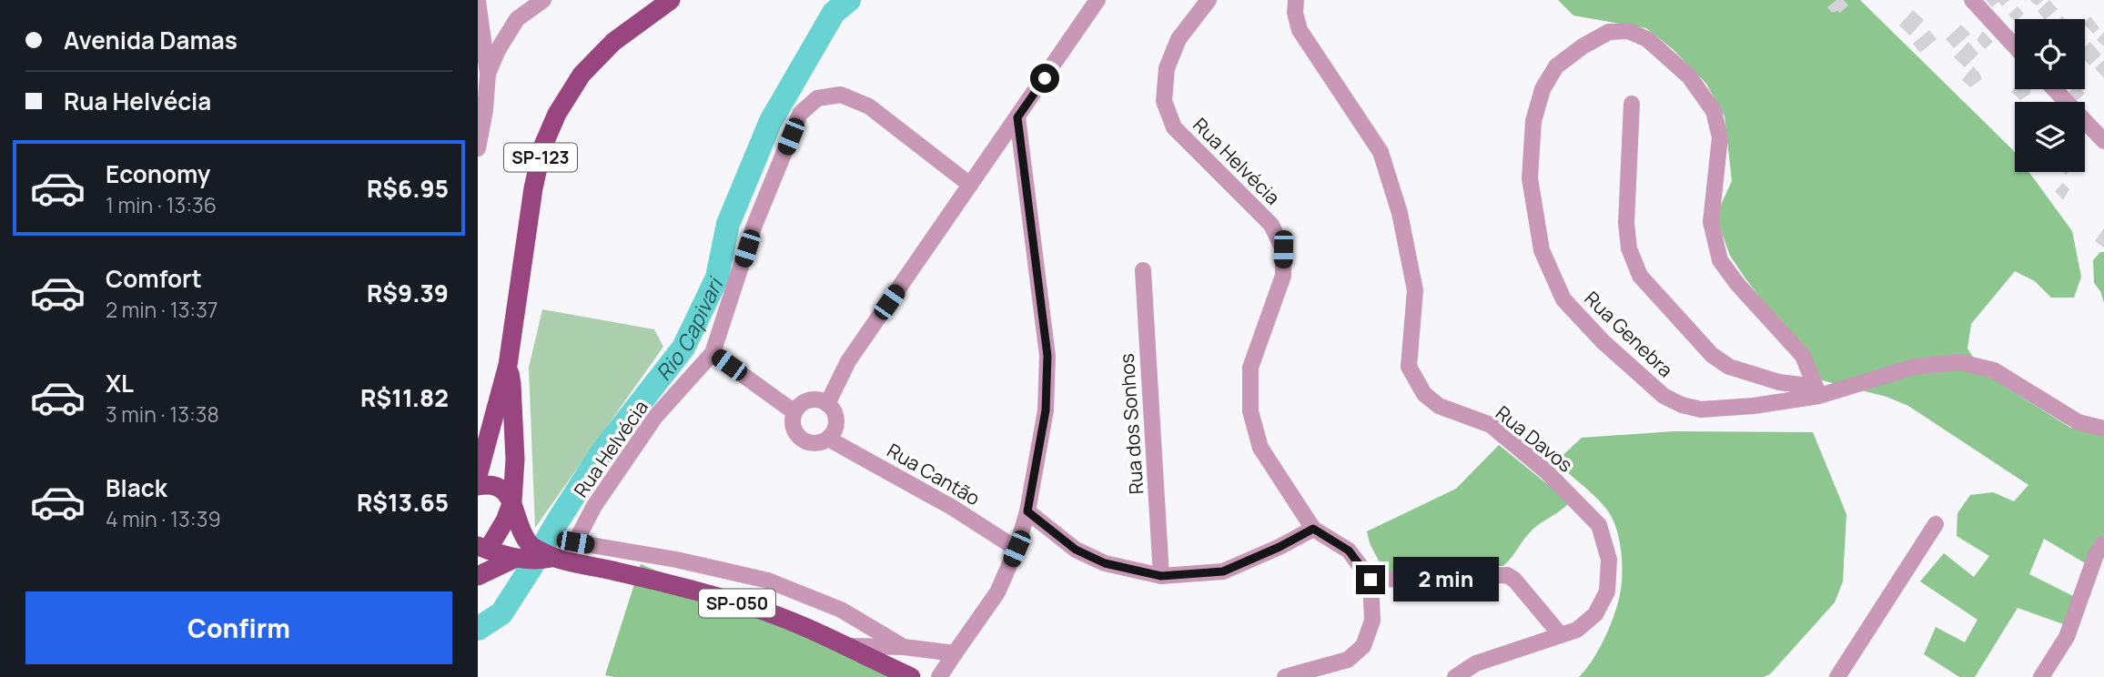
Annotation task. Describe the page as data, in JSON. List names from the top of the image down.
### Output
{
  "streets": {
    "main road": ["SP-123", "SP-050"],
    "street": [
      "Rua Helvécia",
      "Rua Genebra",
      "Rua dos Sonhos",
      "Rua Davos",
      "Rua Cantão"
    ]
  },
  "crossings": [
    ["SP-123", "SP-050"],
    ["Rua Helvécia", "SP-050"]
  ],
  "water": ["Rio Capivari"],
  "page": {
    "banner": ["Avenida Damas", "Rua Helvécia"],
    "list": [
      {
        "name": "Economy",
        "note": "1 min · 13:36",
        "value": "R$6.95"
      },
      {
        "name": "Comfort",
        "note": "2 min · 13:37",
        "value": "R$9.39"
      },
      {
        "name": "XL",
        "note": "3 min · 13:38",
        "value": "R$11.82"
      },
      {
        "name": "Black",
        "note": "4 min · 13:39",
        "value": "R$13.65"
      }
    ],
    "bubble": "2 min",
    "buttons": "Confirm"
  }
}
